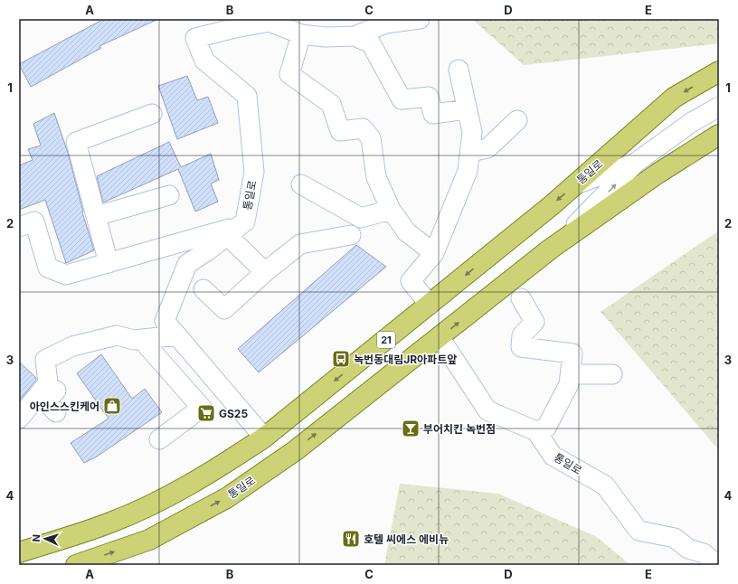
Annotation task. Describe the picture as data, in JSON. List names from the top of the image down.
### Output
{
  "streets": {
    "main road": ["통일로", "21"]
  },
  "places": {
    "bus stop": ["녹번동대림JR아파트앞"],
    "shop": ["아인스스킨케어"],
    "supermarket": ["GS25"],
    "bar": ["부어치킨 녹번점"],
    "restaurant": ["호텔 씨에스 에비뉴"]
  },
  "north": "left",
  "grid": {
    "columns": [
      "A",
      "B",
      "C",
      "D",
      "E"
    ],
    "rows": [
      "1",
      "2",
      "3",
      "4"
    ]
  }
}
